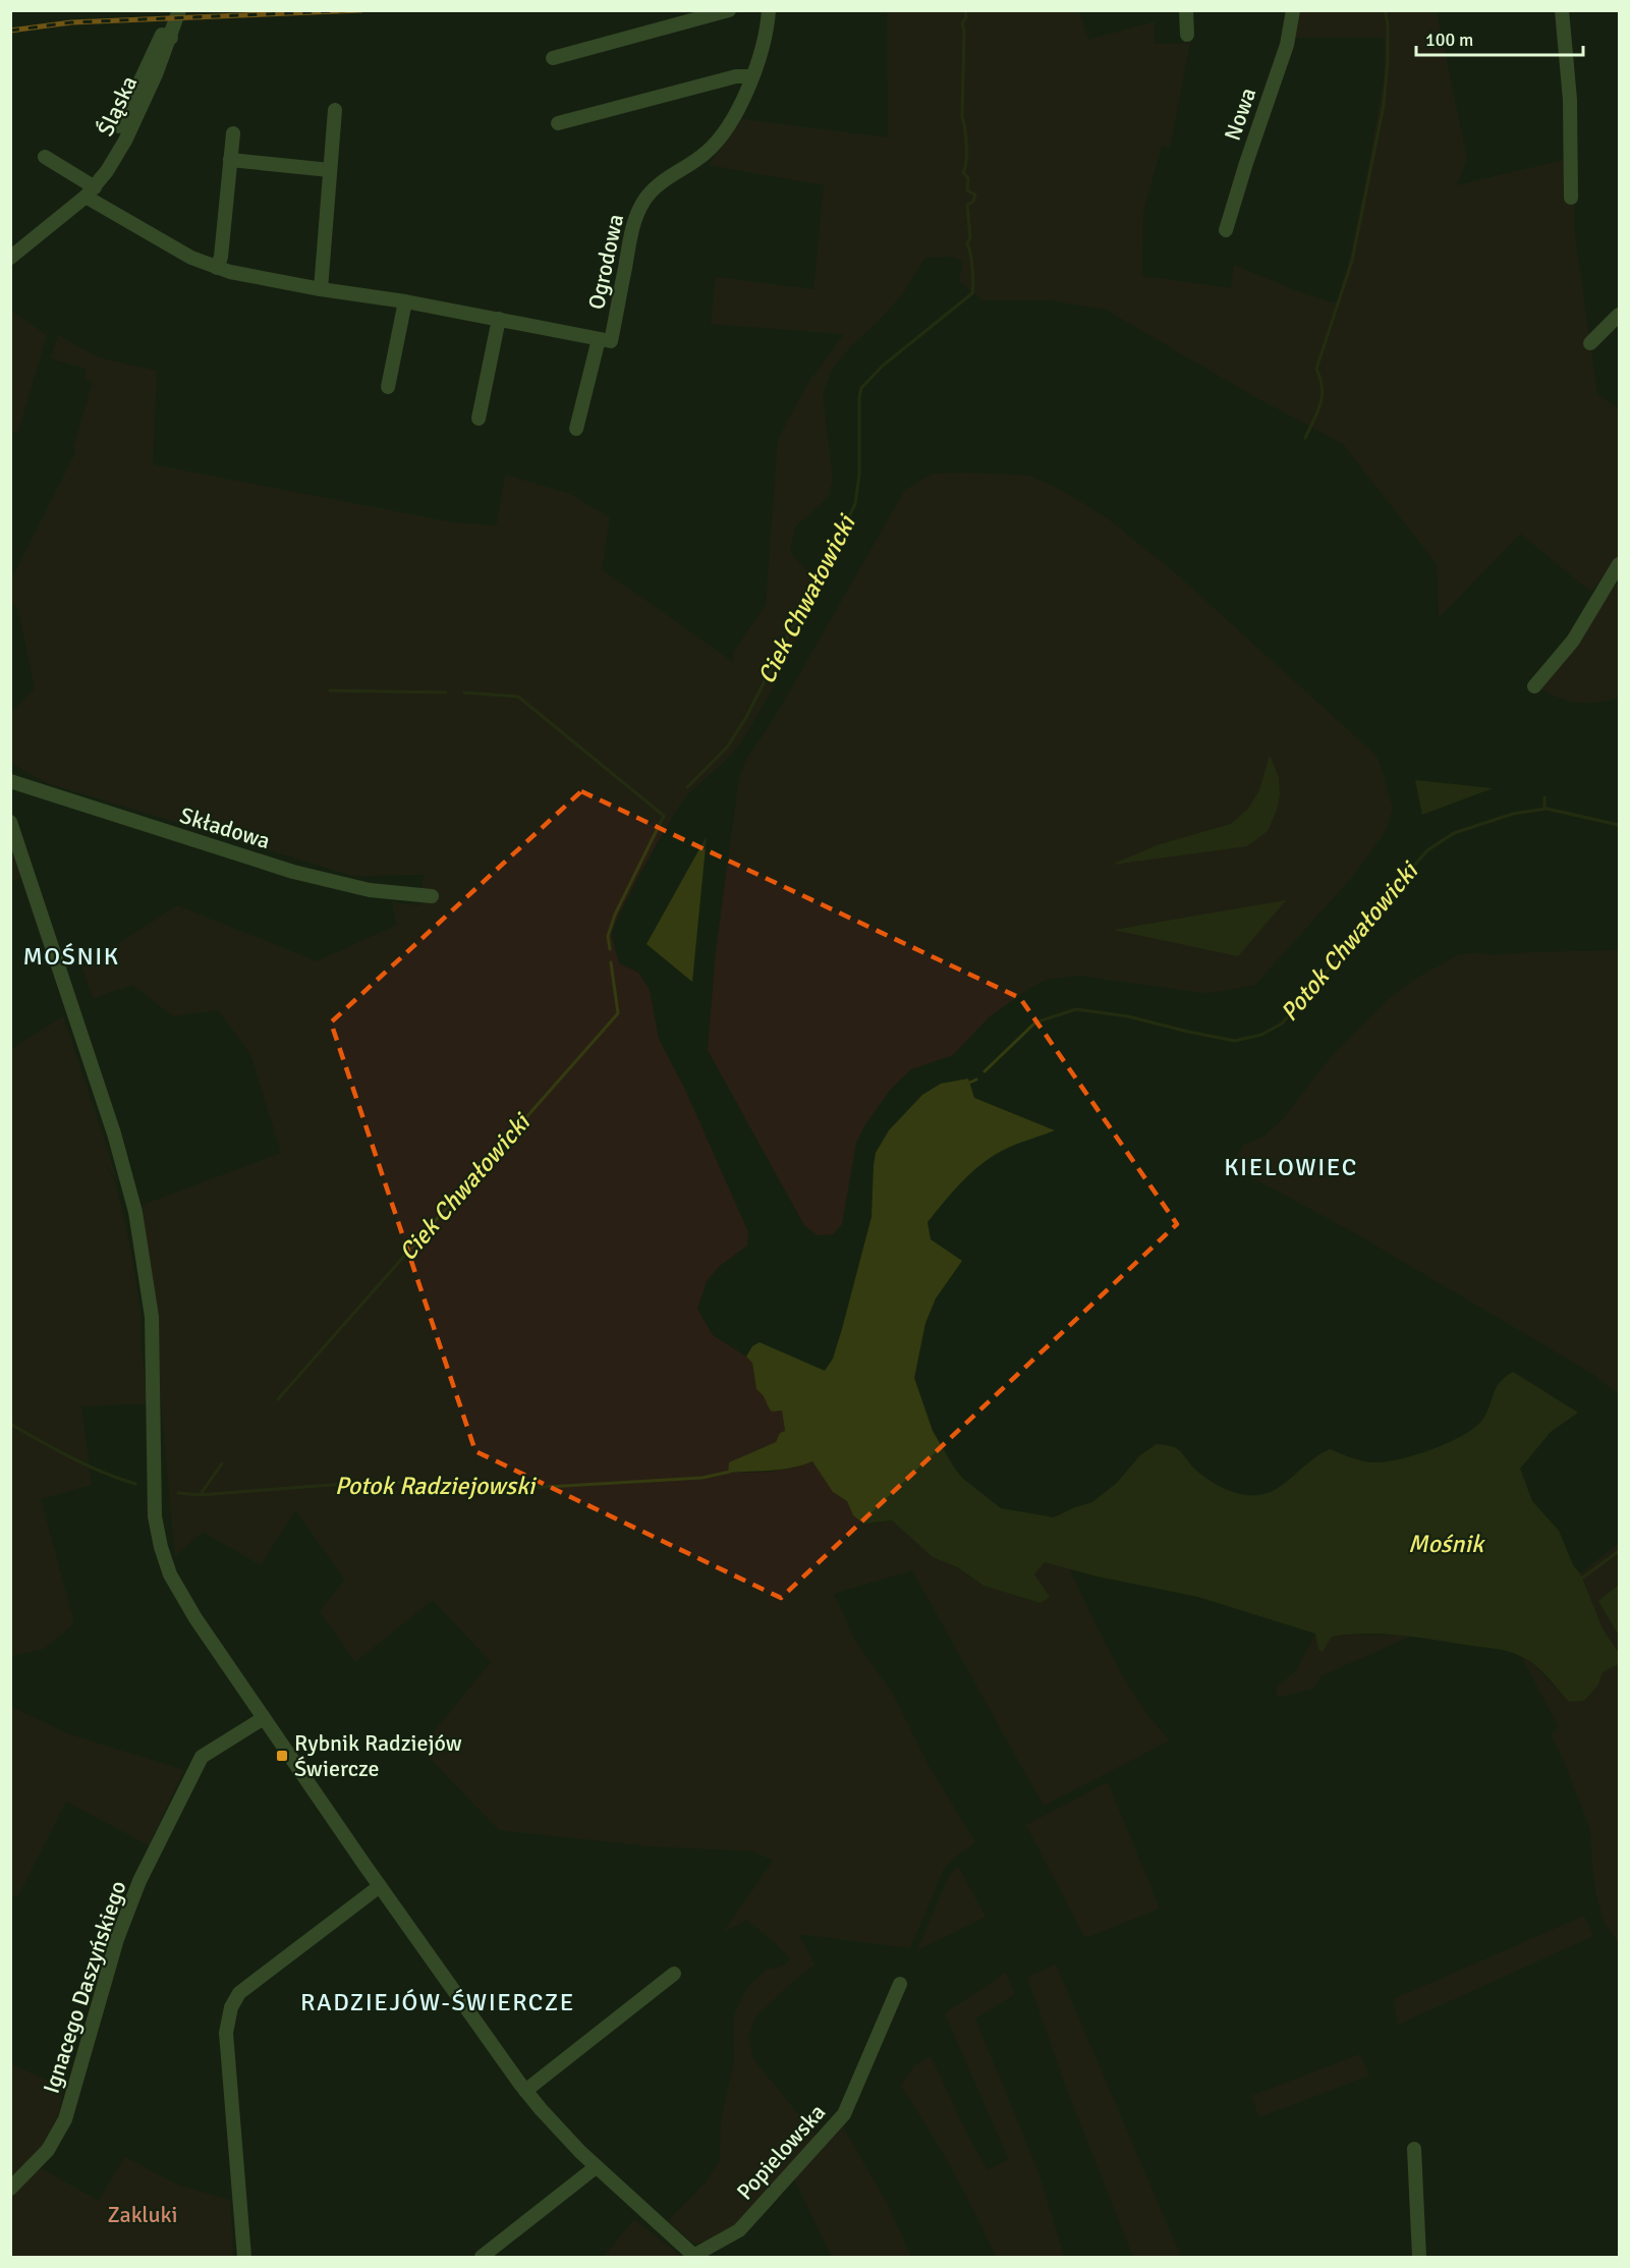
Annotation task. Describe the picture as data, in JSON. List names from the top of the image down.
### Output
{
  "streets": {
    "street": [
      "Śląska",
      "Nowa",
      "Ogrodowa",
      "Składowa",
      "Ignacego Daszyńskiego",
      "Popielowska"
    ]
  },
  "crossings": [
    ["Śląska", "Ogrodowa"]
  ],
  "districts": ["MOŚNIK", "KIELOWIEC", "RADZIEJÓW-ŚWIERCZE"],
  "water": [
    "Ciek Chwałowicki",
    "Potok Chwałowicki",
    "Potok Radziejowski",
    "Mośnik"
  ],
  "parks": ["Zakluki"],
  "places": {
    "transit": ["Rybnik Radziejów Świercze"]
  },
  "scale_bar": "100 m"
}
